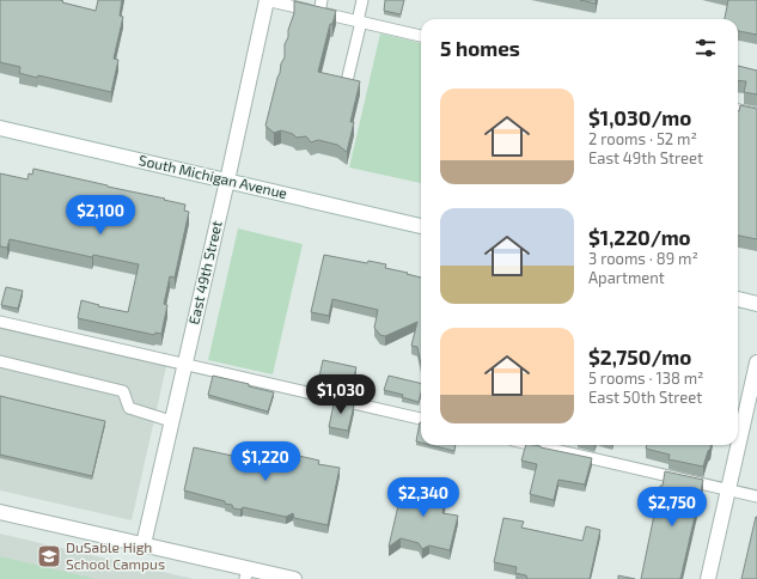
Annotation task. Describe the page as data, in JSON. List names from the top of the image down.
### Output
{
  "streets": {
    "street": ["South Michigan Avenue", "East 49th Street"]
  },
  "crossings": [
    ["South Michigan Avenue", "East 49th Street"]
  ],
  "places": {
    "school or university": ["DuSable High School Campus"]
  },
  "page": {
    "heading": "5 homes",
    "list": [
      {
        "name": "$1,030/mo",
        "note": "2 rooms · 52 m² · East 49th Street"
      },
      {
        "name": "$1,220/mo",
        "note": "3 rooms · 89 m² · Apartment"
      },
      {
        "name": "$2,750/mo",
        "note": "5 rooms · 138 m² · East 50th Street"
      }
    ],
    "price": [
      "$2,100",
      "$1,030",
      "$1,220",
      "$2,340",
      "$2,750"
    ]
  }
}
